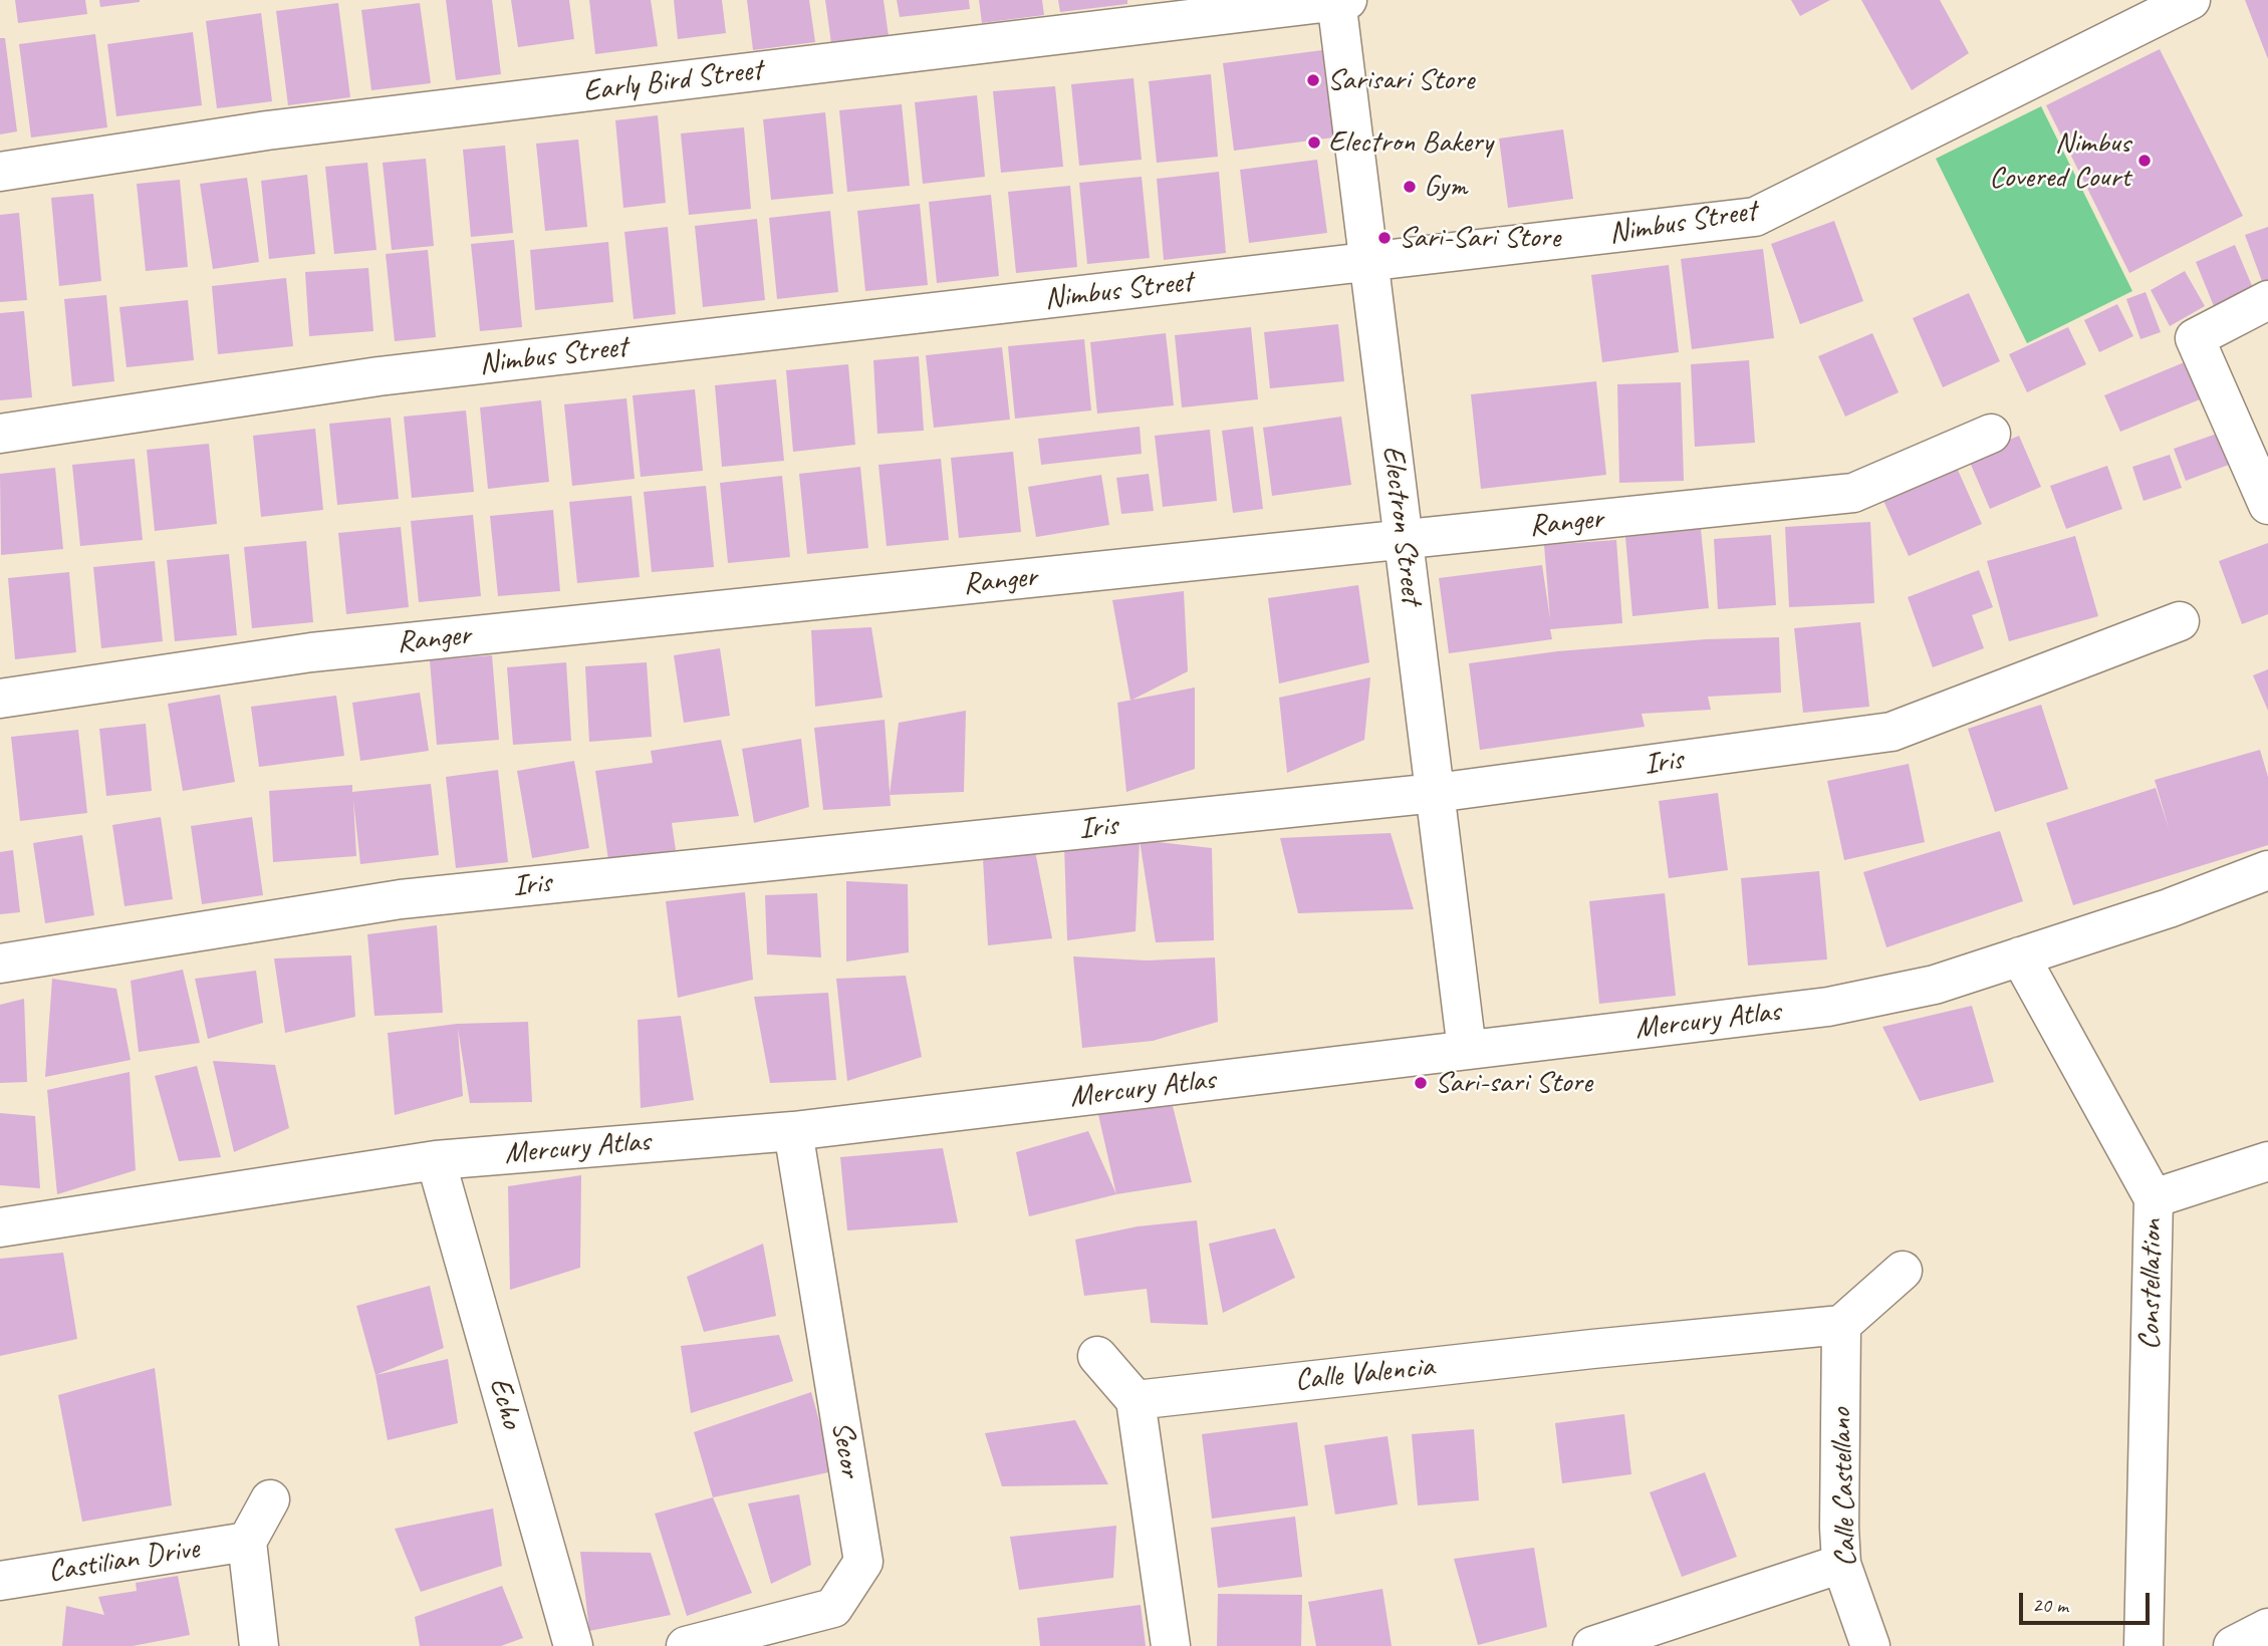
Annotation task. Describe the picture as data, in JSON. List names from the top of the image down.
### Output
{
  "streets": {
    "street": [
      "Early Bird Street",
      "Nimbus Street",
      "Ranger",
      "Electron Street",
      "Iris",
      "Mercury Atlas",
      "Constellation",
      "Calle Valencia",
      "Echo",
      "Secor",
      "Calle Castellano",
      "Castilian Drive"
    ]
  },
  "crossings": [
    ["Early Bird Street", "Electron Street"],
    ["Nimbus Street", "Electron Street"],
    ["Ranger", "Electron Street"],
    ["Electron Street", "Iris"],
    ["Electron Street", "Mercury Atlas"],
    ["Mercury Atlas", "Constellation"],
    ["Mercury Atlas", "Echo"],
    ["Mercury Atlas", "Secor"],
    ["Calle Valencia", "Calle Castellano"]
  ],
  "places": [
    "Sarisari Store",
    "Electron Bakery",
    "Nimbus Covered Court",
    "Gym",
    "Sari-Sari Store",
    "Sari-sari Store"
  ],
  "scale_bar": "20 m"
}
